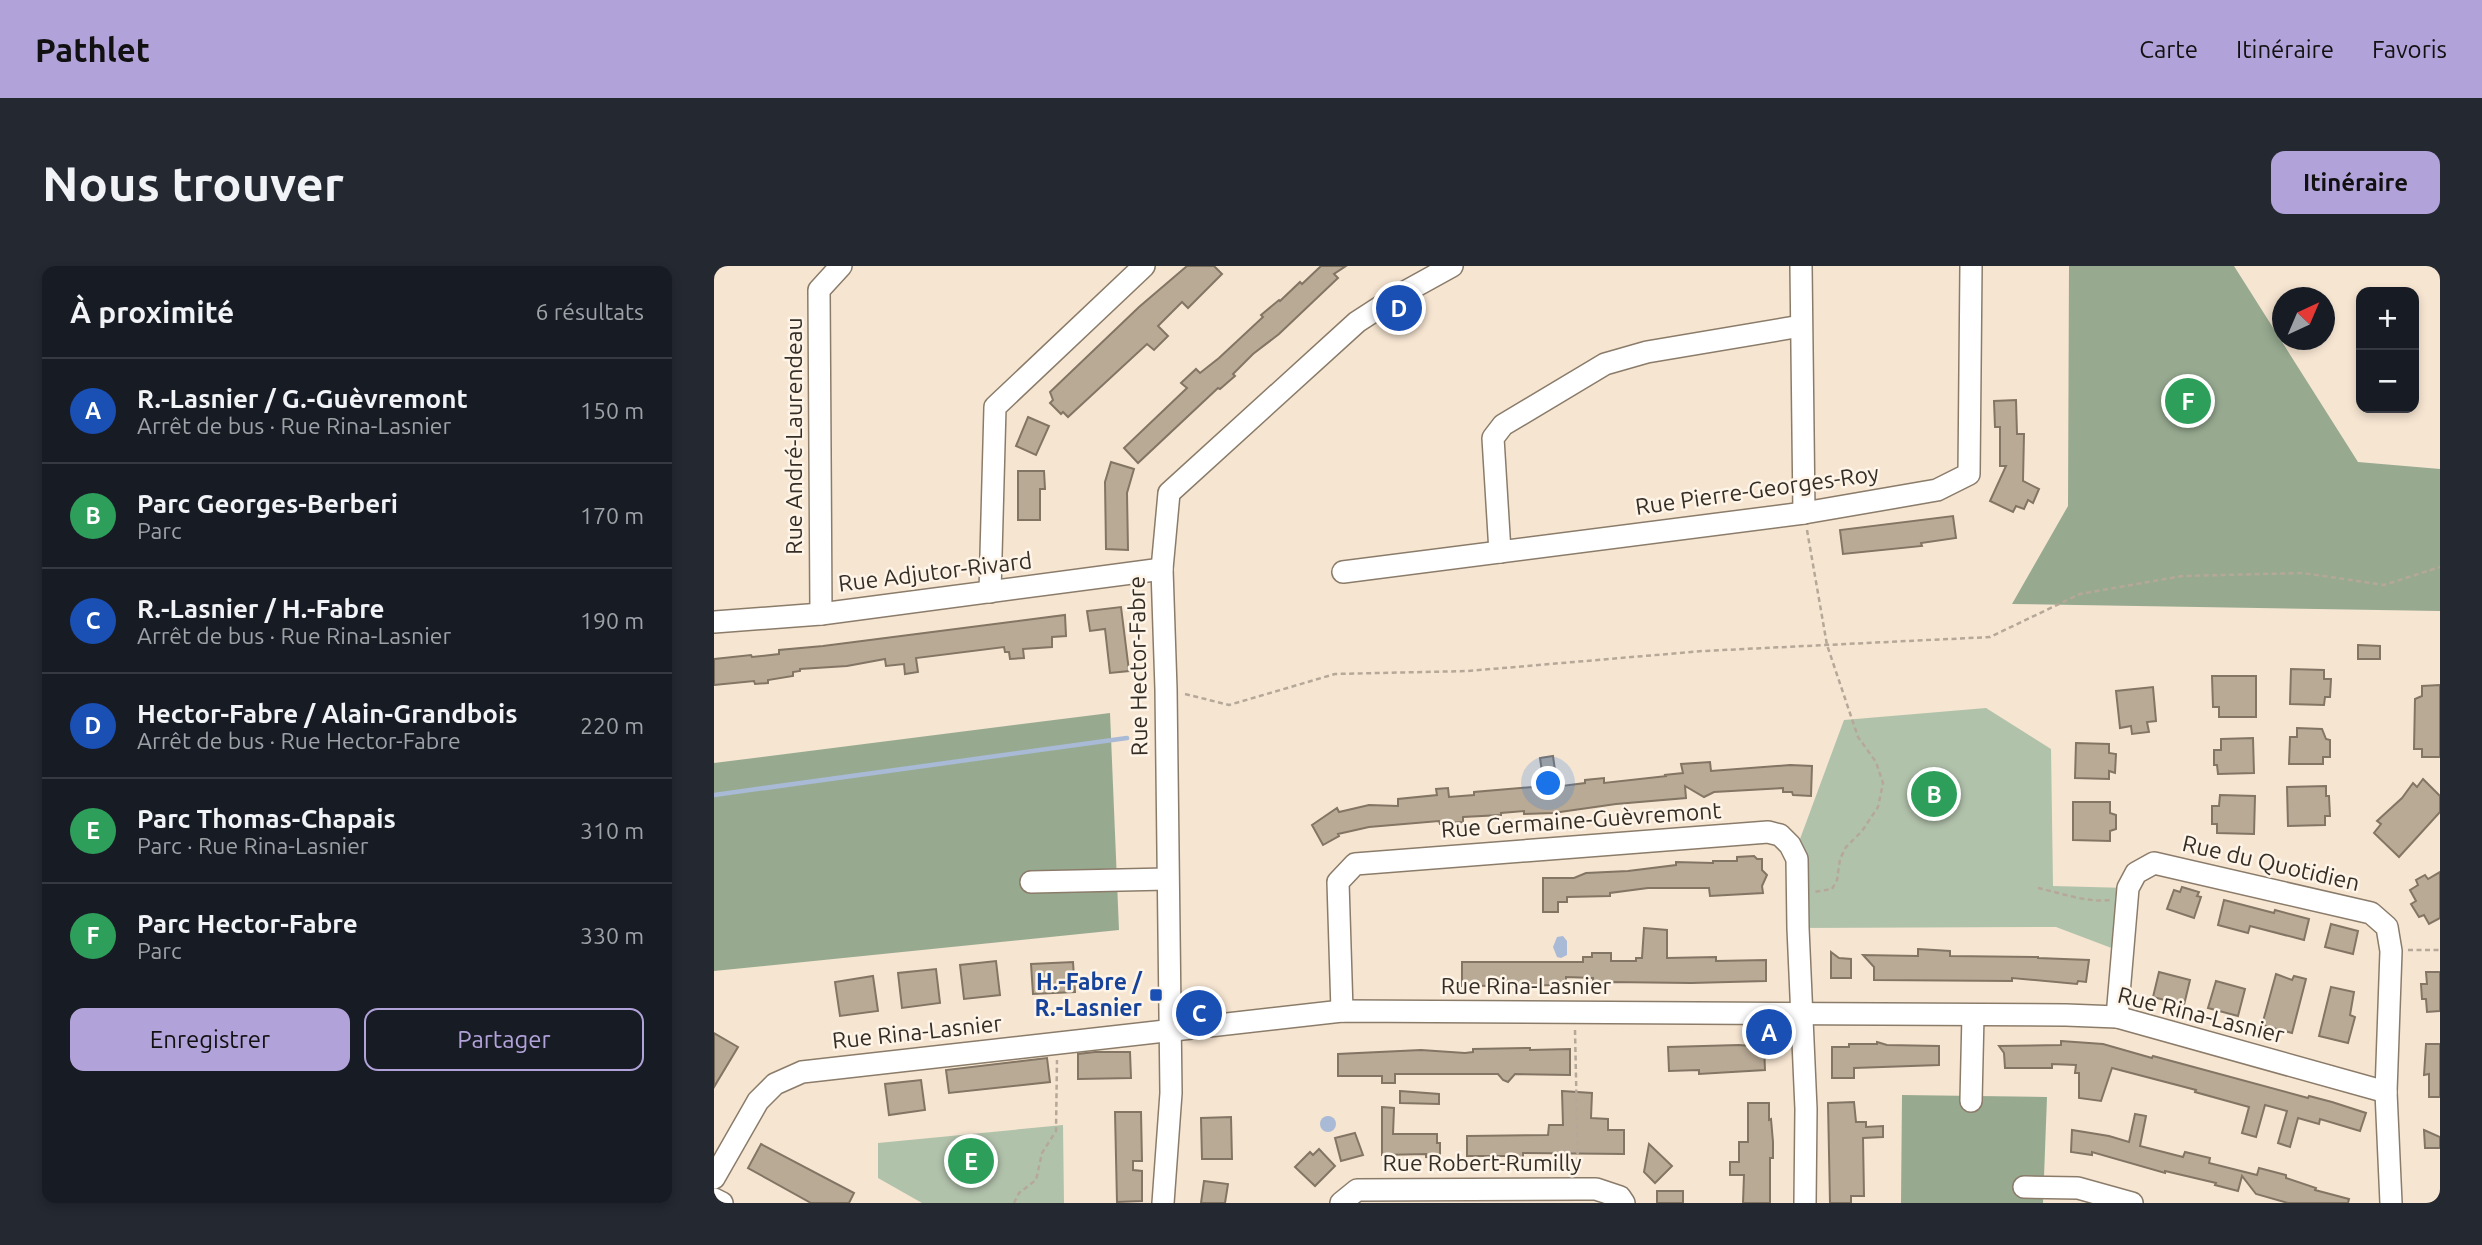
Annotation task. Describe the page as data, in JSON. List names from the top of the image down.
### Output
{
  "streets": {
    "street": [
      "Rue André-Laurendeau",
      "Rue Pierre-Georges-Roy",
      "Rue Adjutor-Rivard",
      "Rue Hector-Fabre",
      "Rue Germaine-Guèvremont",
      "Rue du Quotidien",
      "Rue Rina-Lasnier",
      "Rue Robert-Rumilly"
    ]
  },
  "crossings": [
    ["Rue André-Laurendeau", "Rue Adjutor-Rivard"],
    ["Rue Adjutor-Rivard", "Rue Hector-Fabre"],
    ["Rue Hector-Fabre", "Rue Rina-Lasnier"],
    ["Rue Germaine-Guèvremont", "Rue Rina-Lasnier"],
    ["Rue du Quotidien", "Rue Rina-Lasnier"]
  ],
  "places": {
    "transit": ["H.-Fabre / R.-Lasnier"]
  },
  "north": "top right",
  "page": {
    "header": "Pathlet",
    "nav": ["Carte", "Itinéraire", "Favoris"],
    "buttons": [
      "Itinéraire",
      ["Enregistrer", "Partager"]
    ],
    "title": "Nous trouver",
    "heading": ["À proximité", "6 résultats"],
    "pins": [
      "D",
      "F",
      "B",
      "C",
      "A",
      "E"
    ],
    "map_buttons": ["+", "−"],
    "list": [
      {
        "mark": "A",
        "name": "R.-Lasnier / G.-Guèvremont",
        "note": "Arrêt de bus · Rue Rina-Lasnier",
        "value": "150 m"
      },
      {
        "mark": "B",
        "name": "Parc Georges-Berberi",
        "note": "Parc",
        "value": "170 m"
      },
      {
        "mark": "C",
        "name": "R.-Lasnier / H.-Fabre",
        "note": "Arrêt de bus · Rue Rina-Lasnier",
        "value": "190 m"
      },
      {
        "mark": "D",
        "name": "Hector-Fabre / Alain-Grandbois",
        "note": "Arrêt de bus · Rue Hector-Fabre",
        "value": "220 m"
      },
      {
        "mark": "E",
        "name": "Parc Thomas-Chapais",
        "note": "Parc · Rue Rina-Lasnier",
        "value": "310 m"
      },
      {
        "mark": "F",
        "name": "Parc Hector-Fabre",
        "note": "Parc",
        "value": "330 m"
      }
    ]
  }
}
